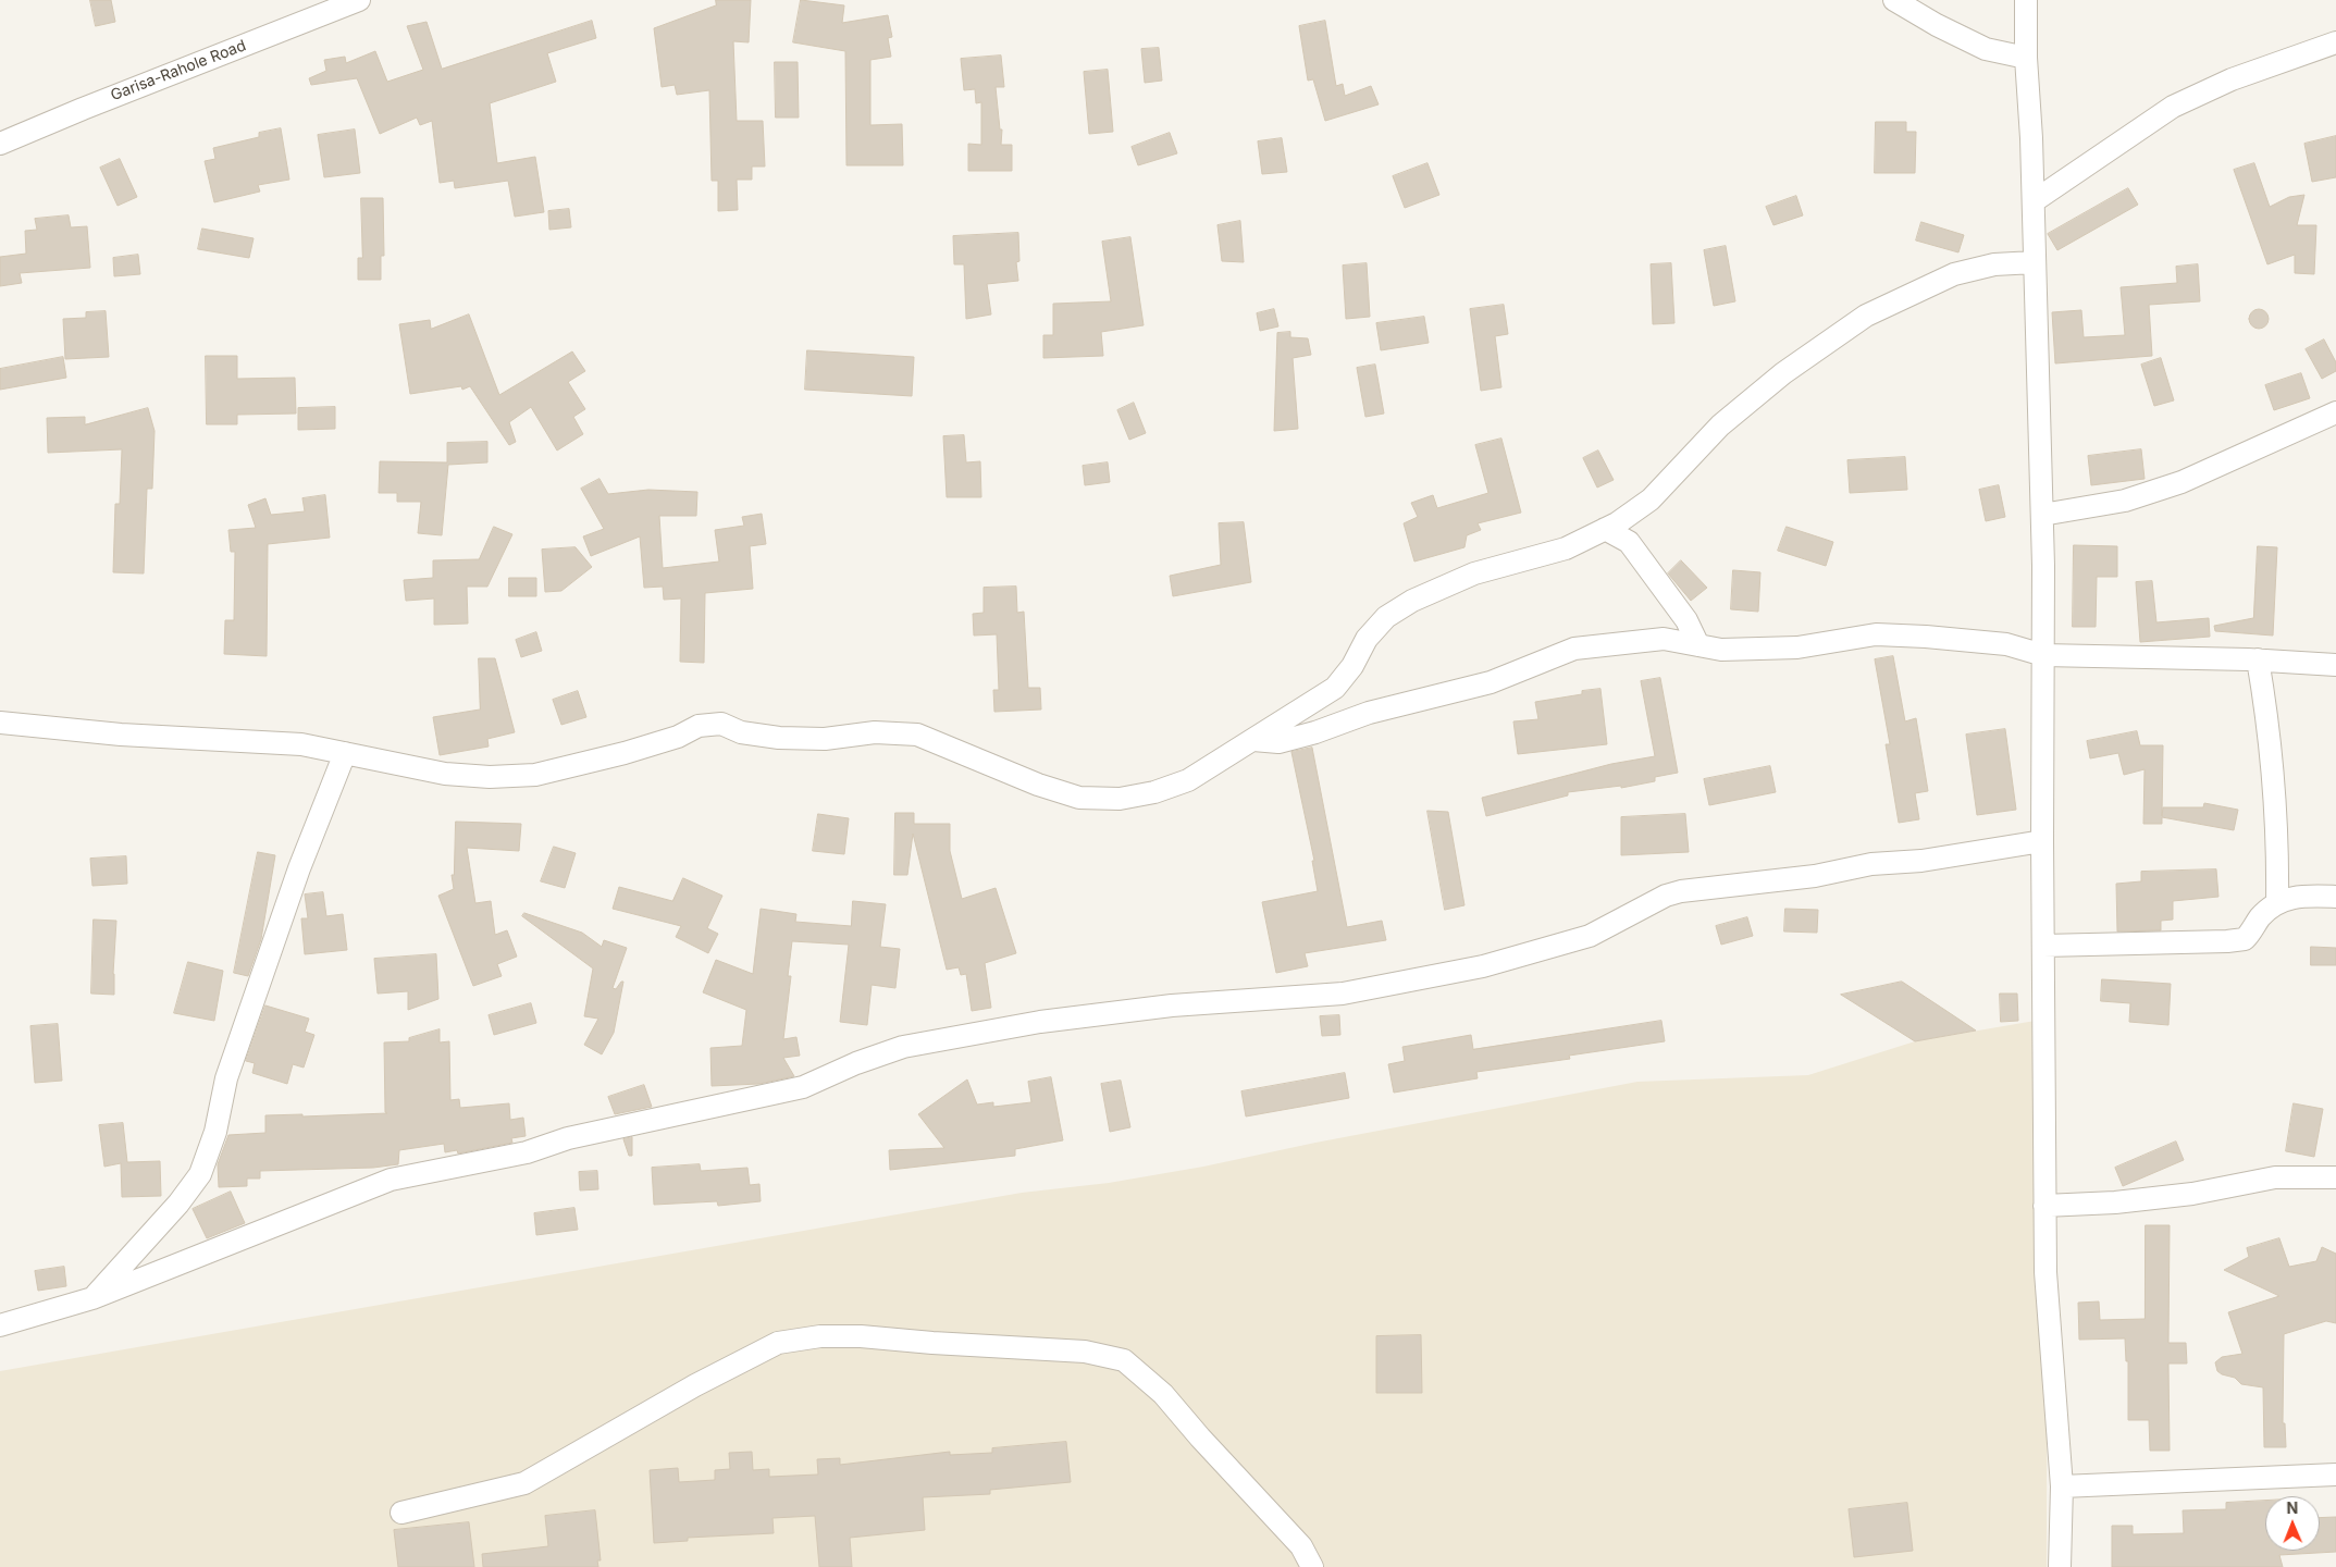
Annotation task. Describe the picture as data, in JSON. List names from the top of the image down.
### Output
{
  "streets": {
    "street": ["Garisa-Rahole Road"]
  },
  "north": "top"
}
